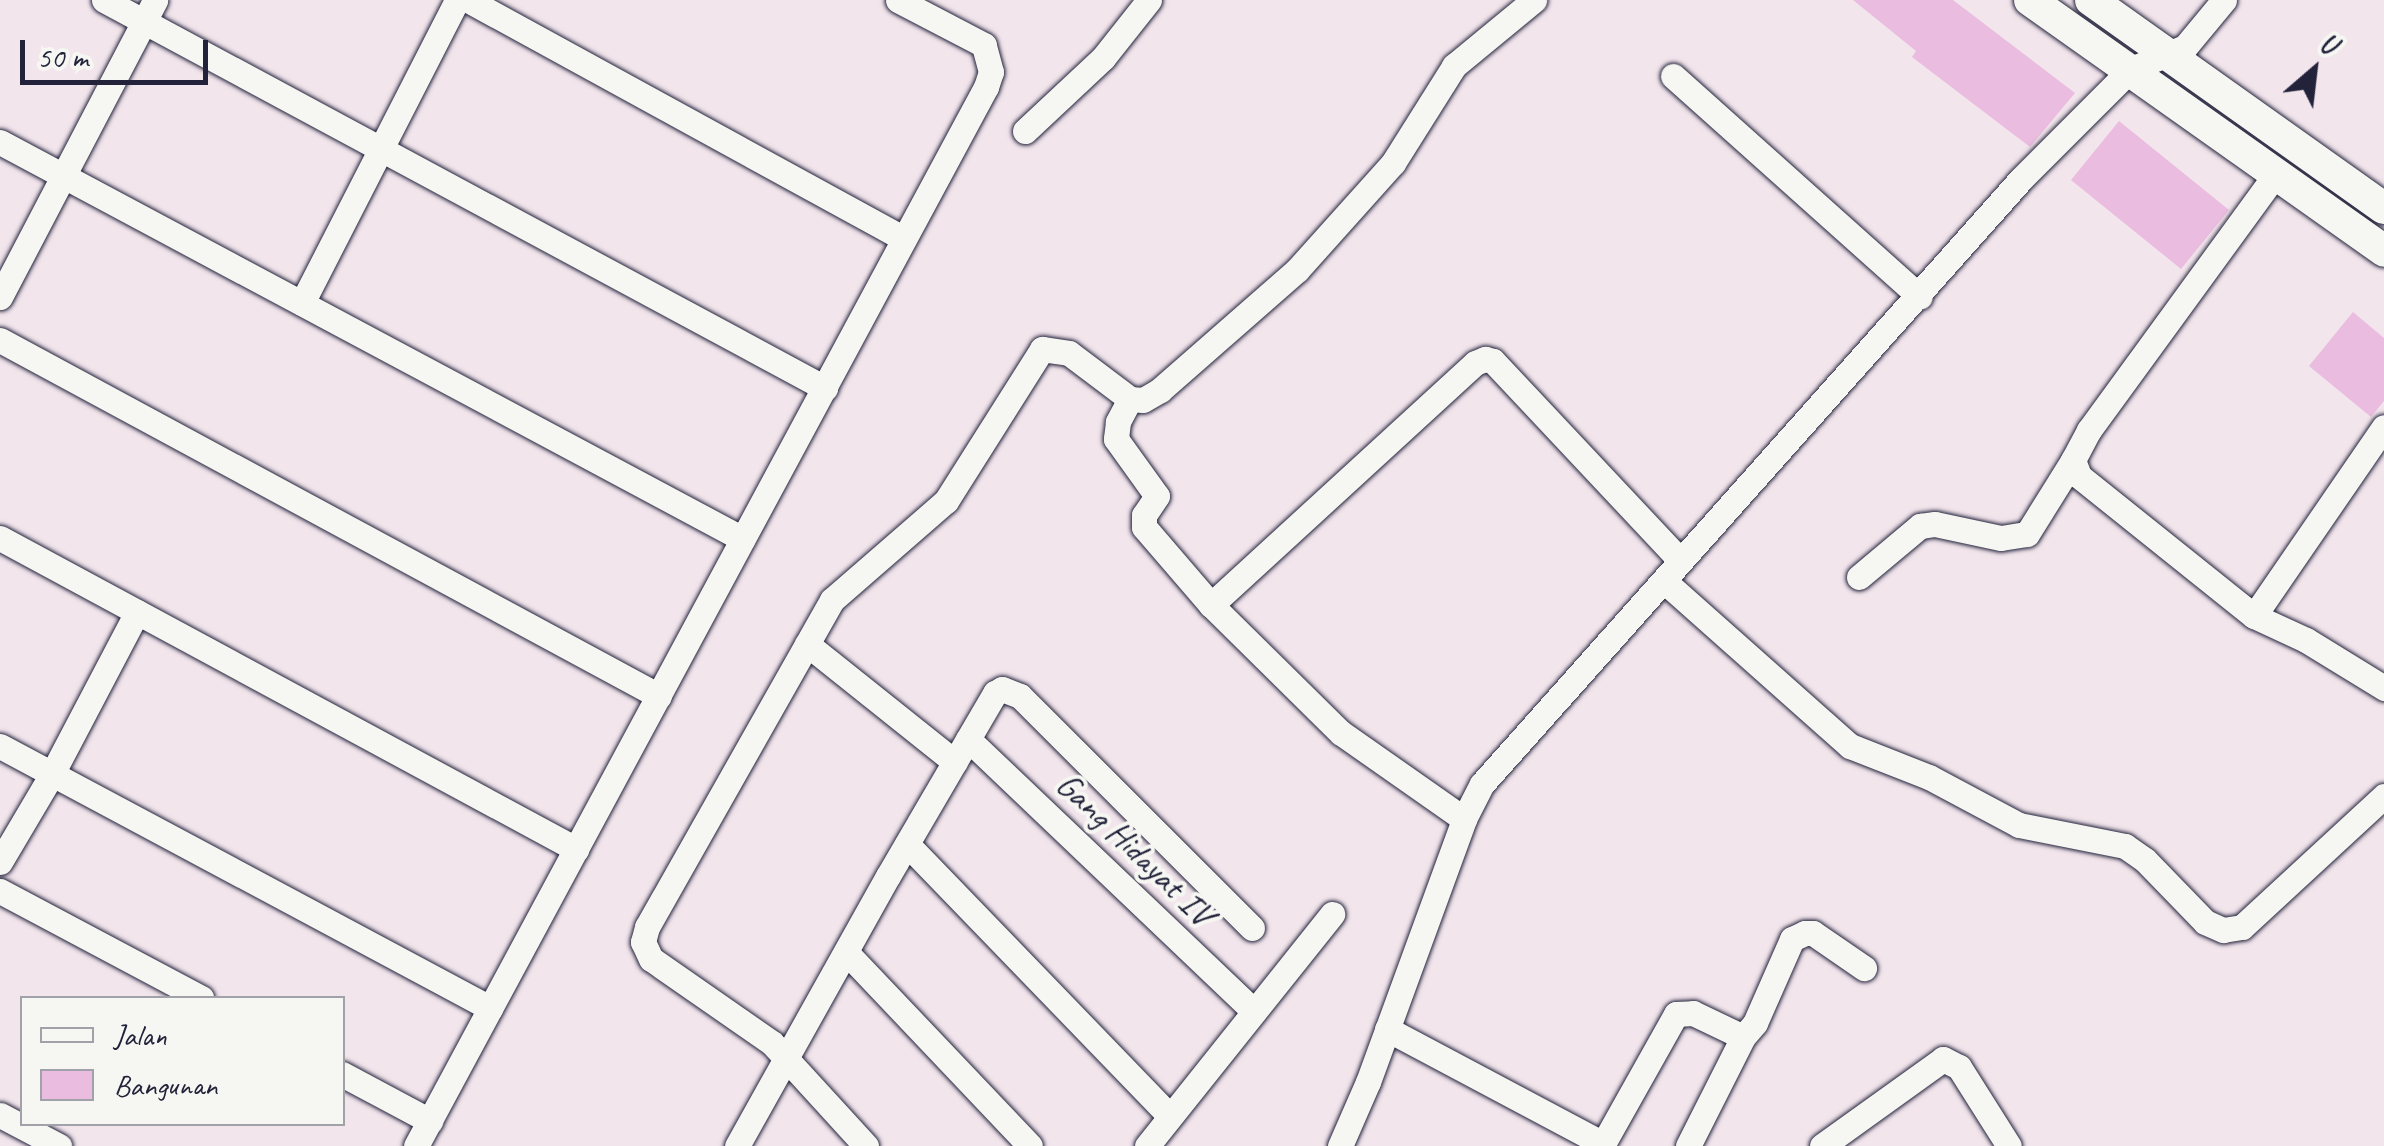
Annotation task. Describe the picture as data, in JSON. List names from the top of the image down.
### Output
{
  "streets": {
    "street": ["Gang Hidayat IV"]
  },
  "legend": ["Jalan", "Bangunan"],
  "scale_bar": "50 m",
  "north": "top right"
}
